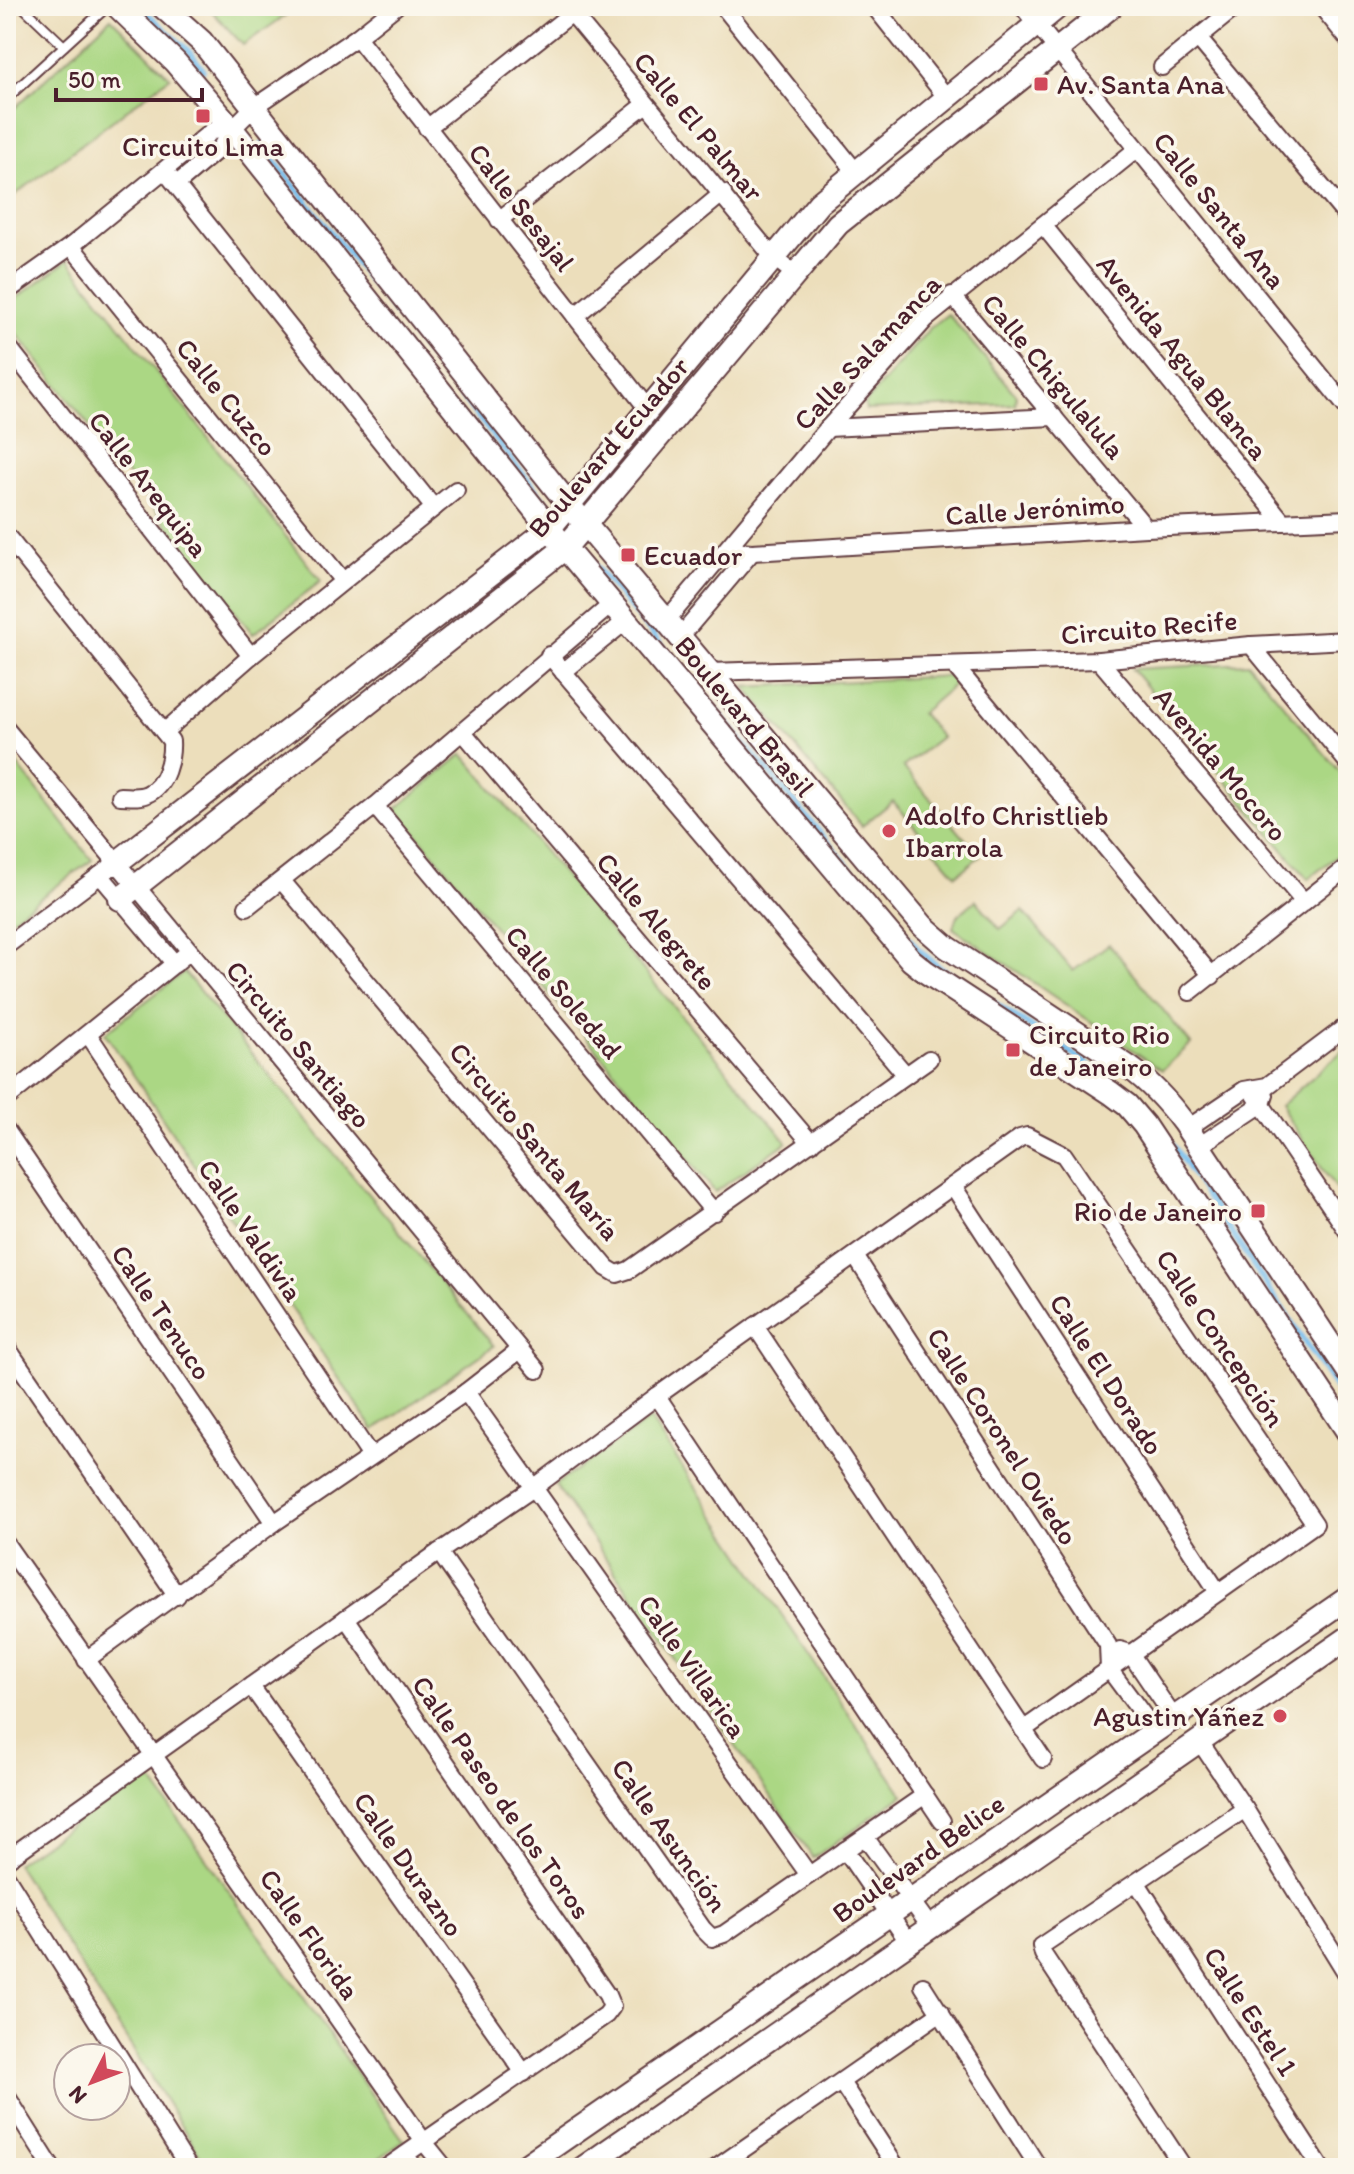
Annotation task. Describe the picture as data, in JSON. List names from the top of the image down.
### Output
{
  "streets": {
    "street": [
      "Calle El Palmar",
      "Calle Sesajal",
      "Calle Santa Ana",
      "Calle Salamanca",
      "Avenida Agua Blanca",
      "Calle Chigulalula",
      "Calle Cuzco",
      "Boulevard Ecuador",
      "Calle Arequipa",
      "Calle Jerónimo",
      "Circuito Recife",
      "Boulevard Brasil",
      "Avenida Mocoro",
      "Calle Alegrete",
      "Calle Soledad",
      "Circuito Santiago",
      "Circuito Santa María",
      "Calle Valdivia",
      "Calle Tenuco",
      "Calle Concepción",
      "Calle El Dorado",
      "Calle Coronel Oviedo",
      "Calle Villarica",
      "Calle Paseo de los Toros",
      "Calle Asunción",
      "Boulevard Belice",
      "Calle Durazno",
      "Calle Florida",
      "Calle Estel 1"
    ]
  },
  "crossings": [
    ["Calle El Palmar", "Boulevard Ecuador"],
    ["Calle Sesajal", "Boulevard Ecuador"],
    ["Calle Santa Ana", "Calle Salamanca"],
    ["Calle Santa Ana", "Boulevard Ecuador"],
    ["Calle Salamanca", "Avenida Agua Blanca"],
    ["Calle Salamanca", "Calle Chigulalula"],
    ["Calle Salamanca", "Calle Jerónimo"],
    ["Calle Salamanca", "Boulevard Brasil"],
    ["Avenida Agua Blanca", "Calle Jerónimo"],
    ["Calle Chigulalula", "Calle Jerónimo"],
    ["Boulevard Ecuador", "Boulevard Brasil"],
    ["Circuito Recife", "Boulevard Brasil"],
    ["Circuito Recife", "Avenida Mocoro"],
    ["Calle Alegrete", "Circuito Santa María"],
    ["Calle Soledad", "Circuito Santa María"],
    ["Circuito Santiago", "Calle Valdivia"],
    ["Calle Concepción", "Calle El Dorado"],
    ["Calle Concepción", "Calle Coronel Oviedo"],
    ["Calle Concepción", "Calle Villarica"],
    ["Calle Concepción", "Calle Asunción"],
    ["Calle Villarica", "Calle Asunción"],
    ["Calle Paseo de los Toros", "Calle Durazno"]
  ],
  "places": {
    "transit": [
      "Av. Santa Ana",
      "Circuito Lima",
      "Ecuador",
      "Circuito Rio de Janeiro",
      "Rio de Janeiro"
    ],
    "other": ["Adolfo Christlieb Ibarrola", "Agustin Yáñez"]
  },
  "scale_bar": "50 m",
  "north": "bottom left"
}
